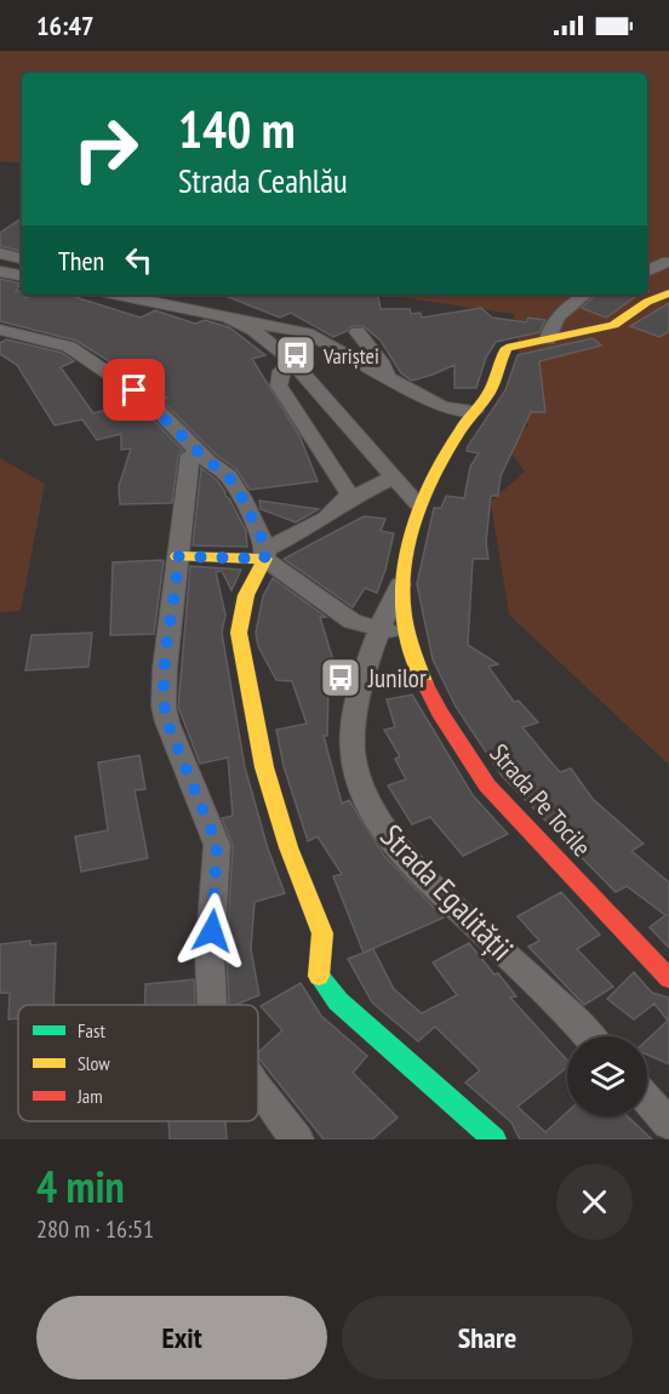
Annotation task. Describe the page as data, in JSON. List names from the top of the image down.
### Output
{
  "streets": {
    "street": ["Strada Pe Tocile", "Strada Egalității"]
  },
  "crossings": [
    ["Strada Pe Tocile", "Strada Egalității"]
  ],
  "places": {
    "bus stop": ["Variștei", "Junilor"]
  },
  "legend": ["Fast", "Slow", "Jam"],
  "page": {
    "status": "16:47",
    "turn": ["140 m", "Strada Ceahlău"],
    "then": "Then",
    "heading": ["4 min", "280 m · 16:51"],
    "buttons": ["Exit", "Share"]
  }
}
